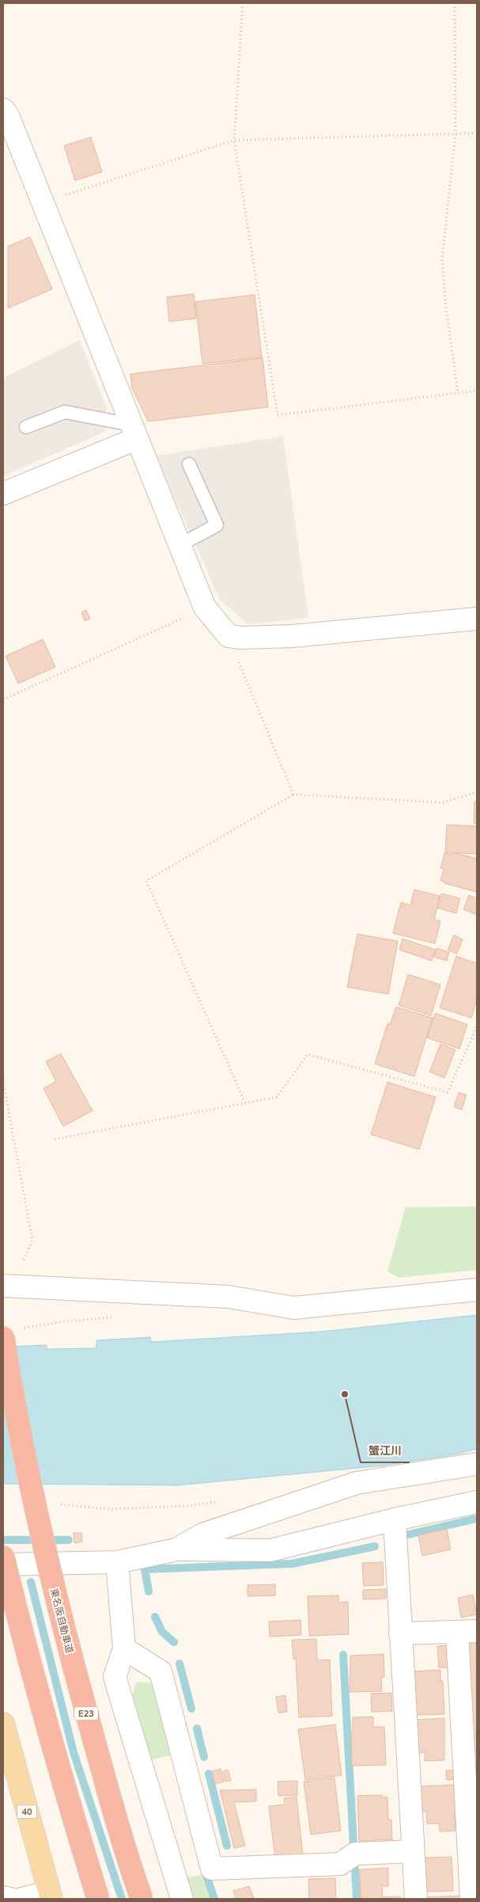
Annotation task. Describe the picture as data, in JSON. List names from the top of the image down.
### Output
{
  "streets": {
    "highway": ["東名阪自動車道", "E23"],
    "main road": ["40"]
  },
  "places": ["蟹江川"]
}
